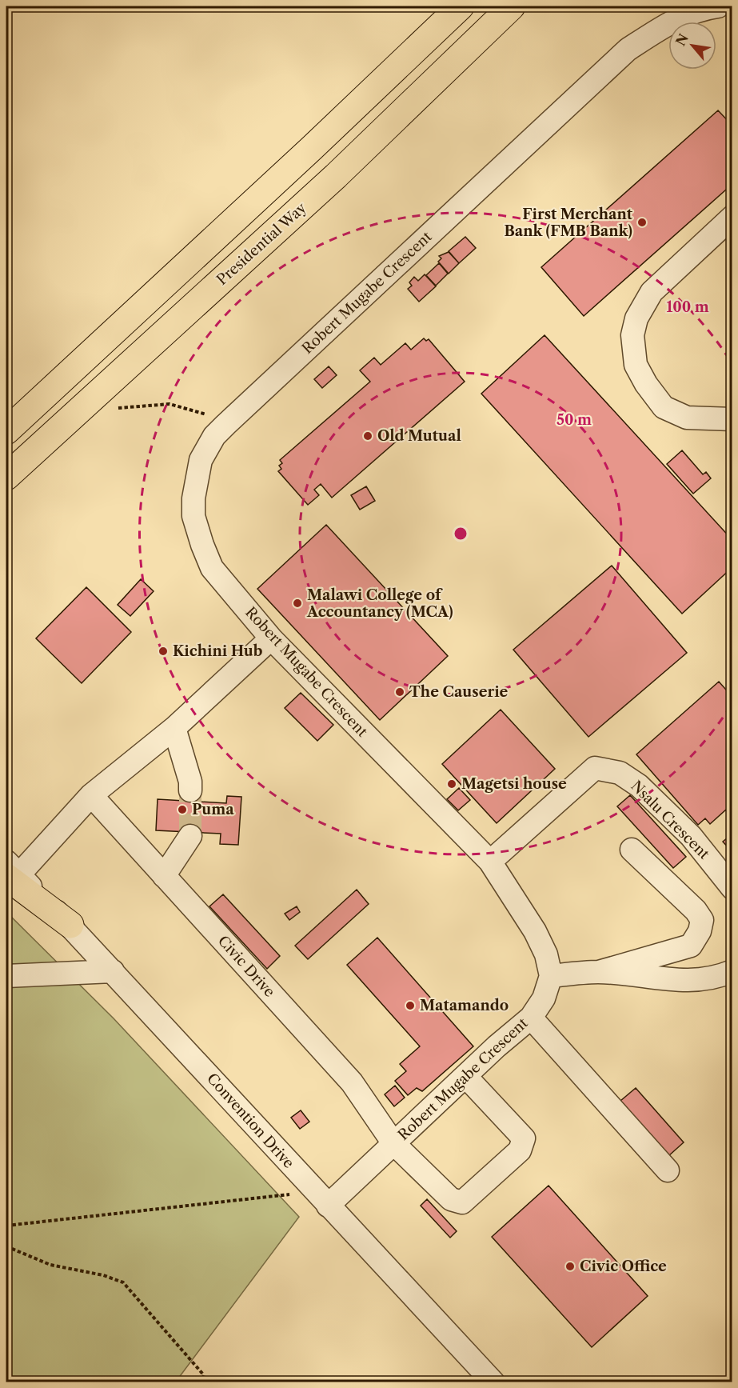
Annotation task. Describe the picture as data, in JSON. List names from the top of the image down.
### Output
{
  "streets": {
    "main road": ["Presidential Way"],
    "street": [
      "Robert Mugabe Crescent",
      "Nsalu Crescent",
      "Civic Drive",
      "Convention Drive"
    ]
  },
  "crossings": [
    ["Robert Mugabe Crescent", "Nsalu Crescent"],
    ["Robert Mugabe Crescent", "Civic Drive"],
    ["Robert Mugabe Crescent", "Convention Drive"]
  ],
  "places": [
    "First Merchant Bank (FMB Bank)",
    "Old Mutual",
    "Malawi College of Accountancy (MCA)",
    "Kichini Hub",
    "The Causerie",
    "Magetsi house",
    "Puma",
    "Matamando",
    "Civic Office"
  ],
  "north": "top left",
  "rings": ["100 m", "50 m"]
}
